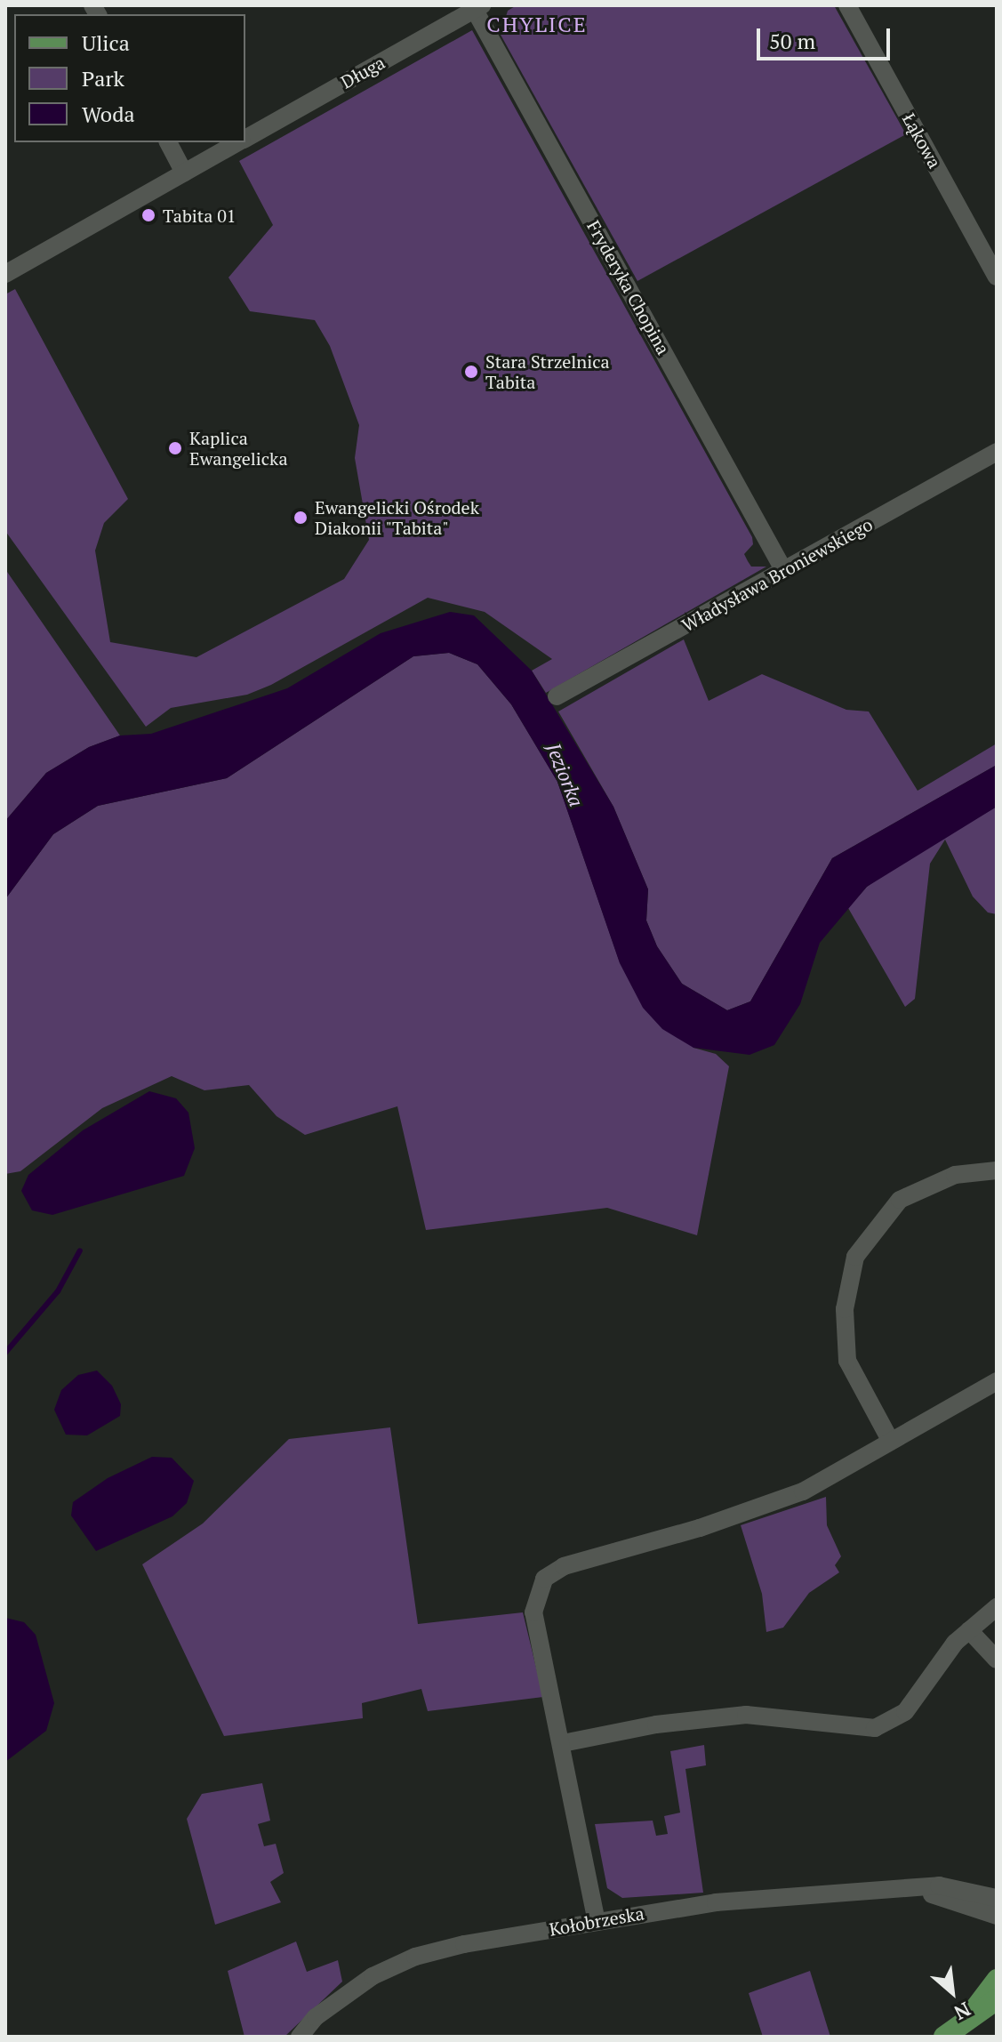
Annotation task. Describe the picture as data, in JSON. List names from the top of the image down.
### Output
{
  "streets": {
    "street": [
      "Długa",
      "Łąkowa",
      "Fryderyka Chopina",
      "Władysława Broniewskiego",
      "Kołobrzeska"
    ]
  },
  "crossings": [
    ["Długa", "Fryderyka Chopina"],
    ["Fryderyka Chopina", "Władysława Broniewskiego"]
  ],
  "districts": ["CHYLICE"],
  "water": ["Jeziorka"],
  "places": [
    "Tabita 01",
    "Stara Strzelnica Tabita",
    "Kaplica Ewangelicka",
    "Ewangelicki Ośrodek Diakonii \"Tabita\""
  ],
  "legend": ["Ulica", "Park", "Woda"],
  "scale_bar": "50 m",
  "north": "bottom right"
}
